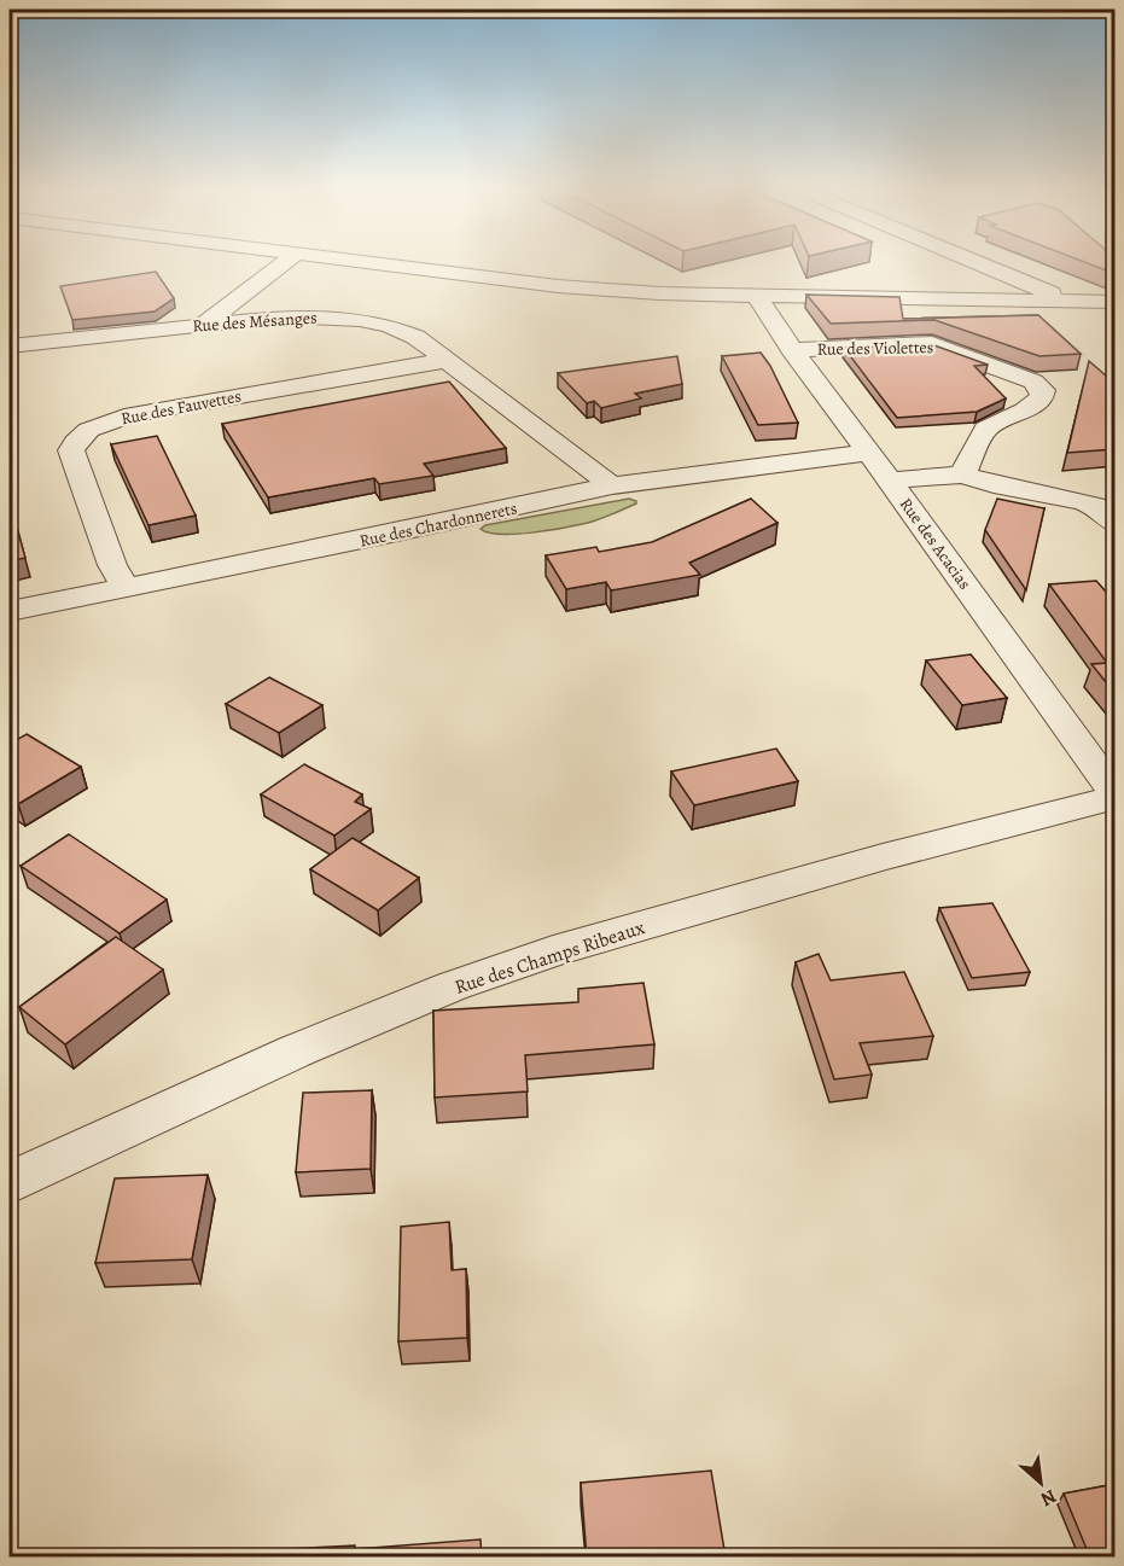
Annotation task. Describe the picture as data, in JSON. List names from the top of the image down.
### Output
{
  "streets": {
    "street": [
      "Rue des Mésanges",
      "Rue des Violettes",
      "Rue des Fauvettes",
      "Rue des Chardonnerets",
      "Rue des Acacias",
      "Rue des Champs Ribeaux"
    ]
  },
  "crossings": [
    ["Rue des Mésanges", "Rue des Fauvettes"],
    ["Rue des Mésanges", "Rue des Chardonnerets"],
    ["Rue des Violettes", "Rue des Acacias"],
    ["Rue des Fauvettes", "Rue des Chardonnerets"],
    ["Rue des Chardonnerets", "Rue des Acacias"]
  ],
  "north": "bottom right"
}
